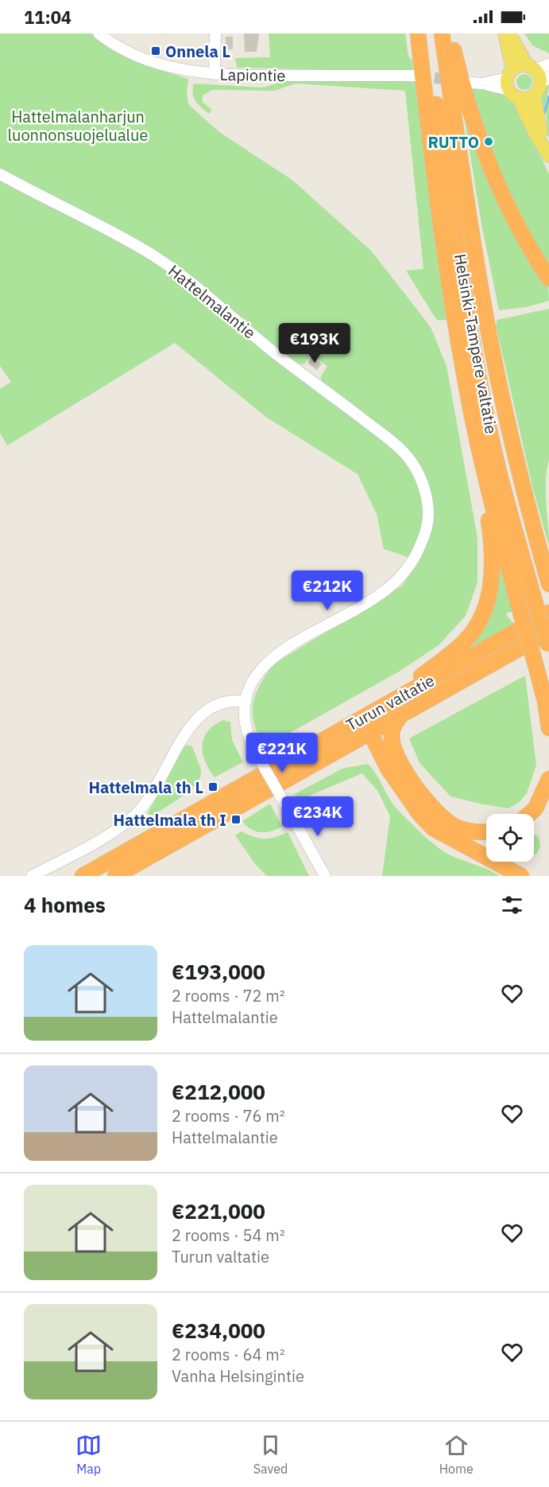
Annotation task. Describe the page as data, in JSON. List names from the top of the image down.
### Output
{
  "streets": {
    "highway": ["Helsinki-Tampere valtatie", "Turun valtatie"],
    "street": ["Lapiontie", "Hattelmalantie"]
  },
  "crossings": [
    ["Helsinki-Tampere valtatie", "Turun valtatie"]
  ],
  "parks": ["Hattelmalanharjun luonnonsuojelualue"],
  "places": {
    "transit": ["Onnela L", "Hattelmala th L", "Hattelmala th I"],
    "other": ["RUTTO"]
  },
  "page": {
    "status": "11:04",
    "price": [
      "€193K",
      "€212K",
      "€221K",
      "€234K"
    ],
    "heading": "4 homes",
    "list": [
      {
        "name": "€193,000",
        "note": "2 rooms · 72 m² · Hattelmalantie"
      },
      {
        "name": "€212,000",
        "note": "2 rooms · 76 m² · Hattelmalantie"
      },
      {
        "name": "€221,000",
        "note": "2 rooms · 54 m² · Turun valtatie"
      },
      {
        "name": "€234,000",
        "note": "2 rooms · 64 m² · Vanha Helsingintie"
      }
    ],
    "tabs": ["Map", "Saved", "Home"]
  }
}
